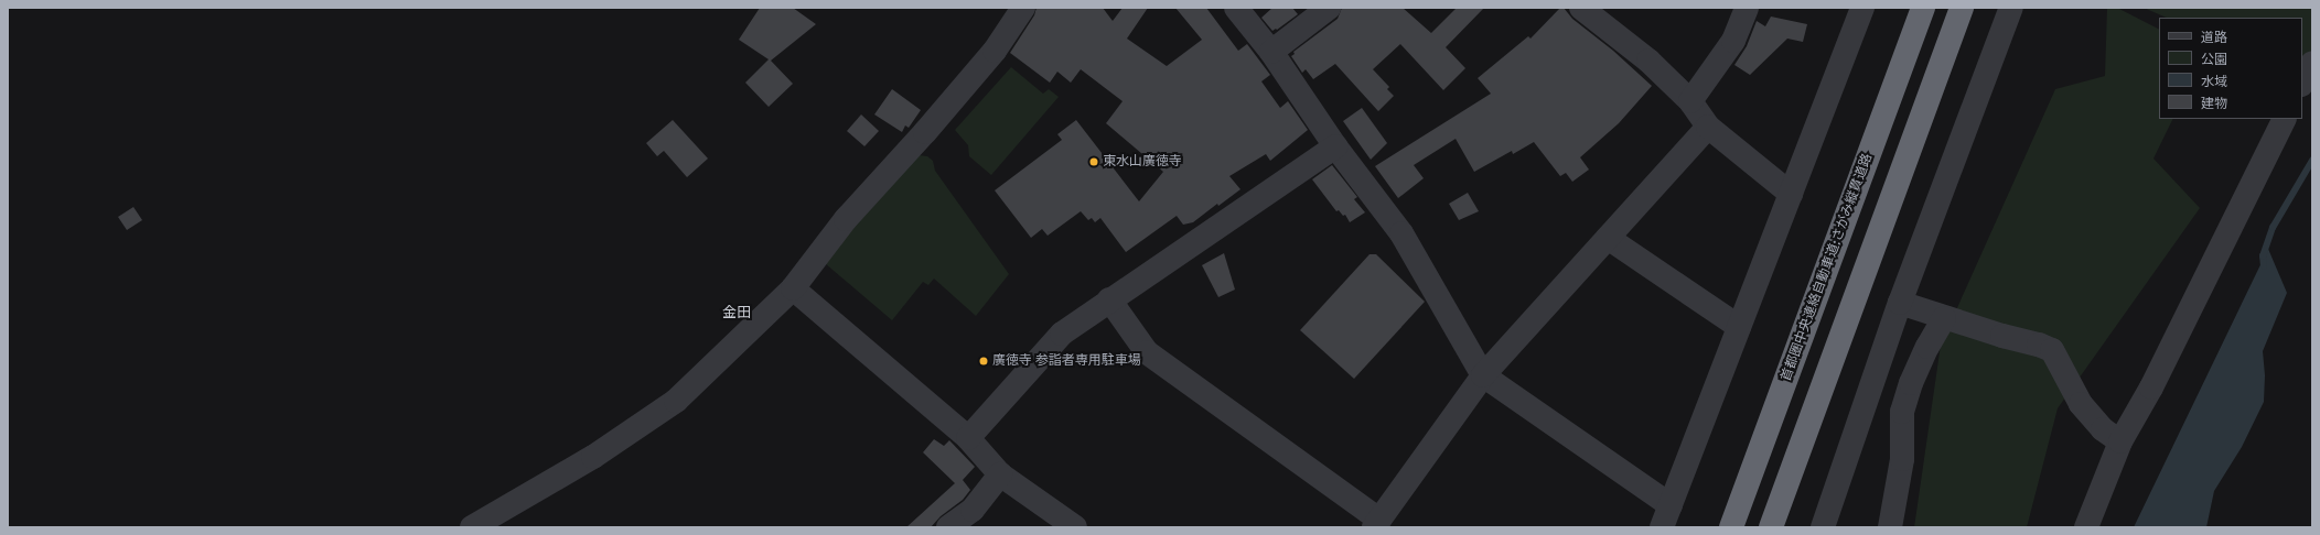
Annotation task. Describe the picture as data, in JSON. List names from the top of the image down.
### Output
{
  "streets": {
    "highway": ["首都圏中央連絡自動車道;さがみ縦貫道路"]
  },
  "districts": ["金田"],
  "places": ["東水山廣徳寺", "廣徳寺 参詣者専用駐車場"],
  "legend": [
    "道路",
    "公園",
    "水域",
    "建物"
  ]
}
